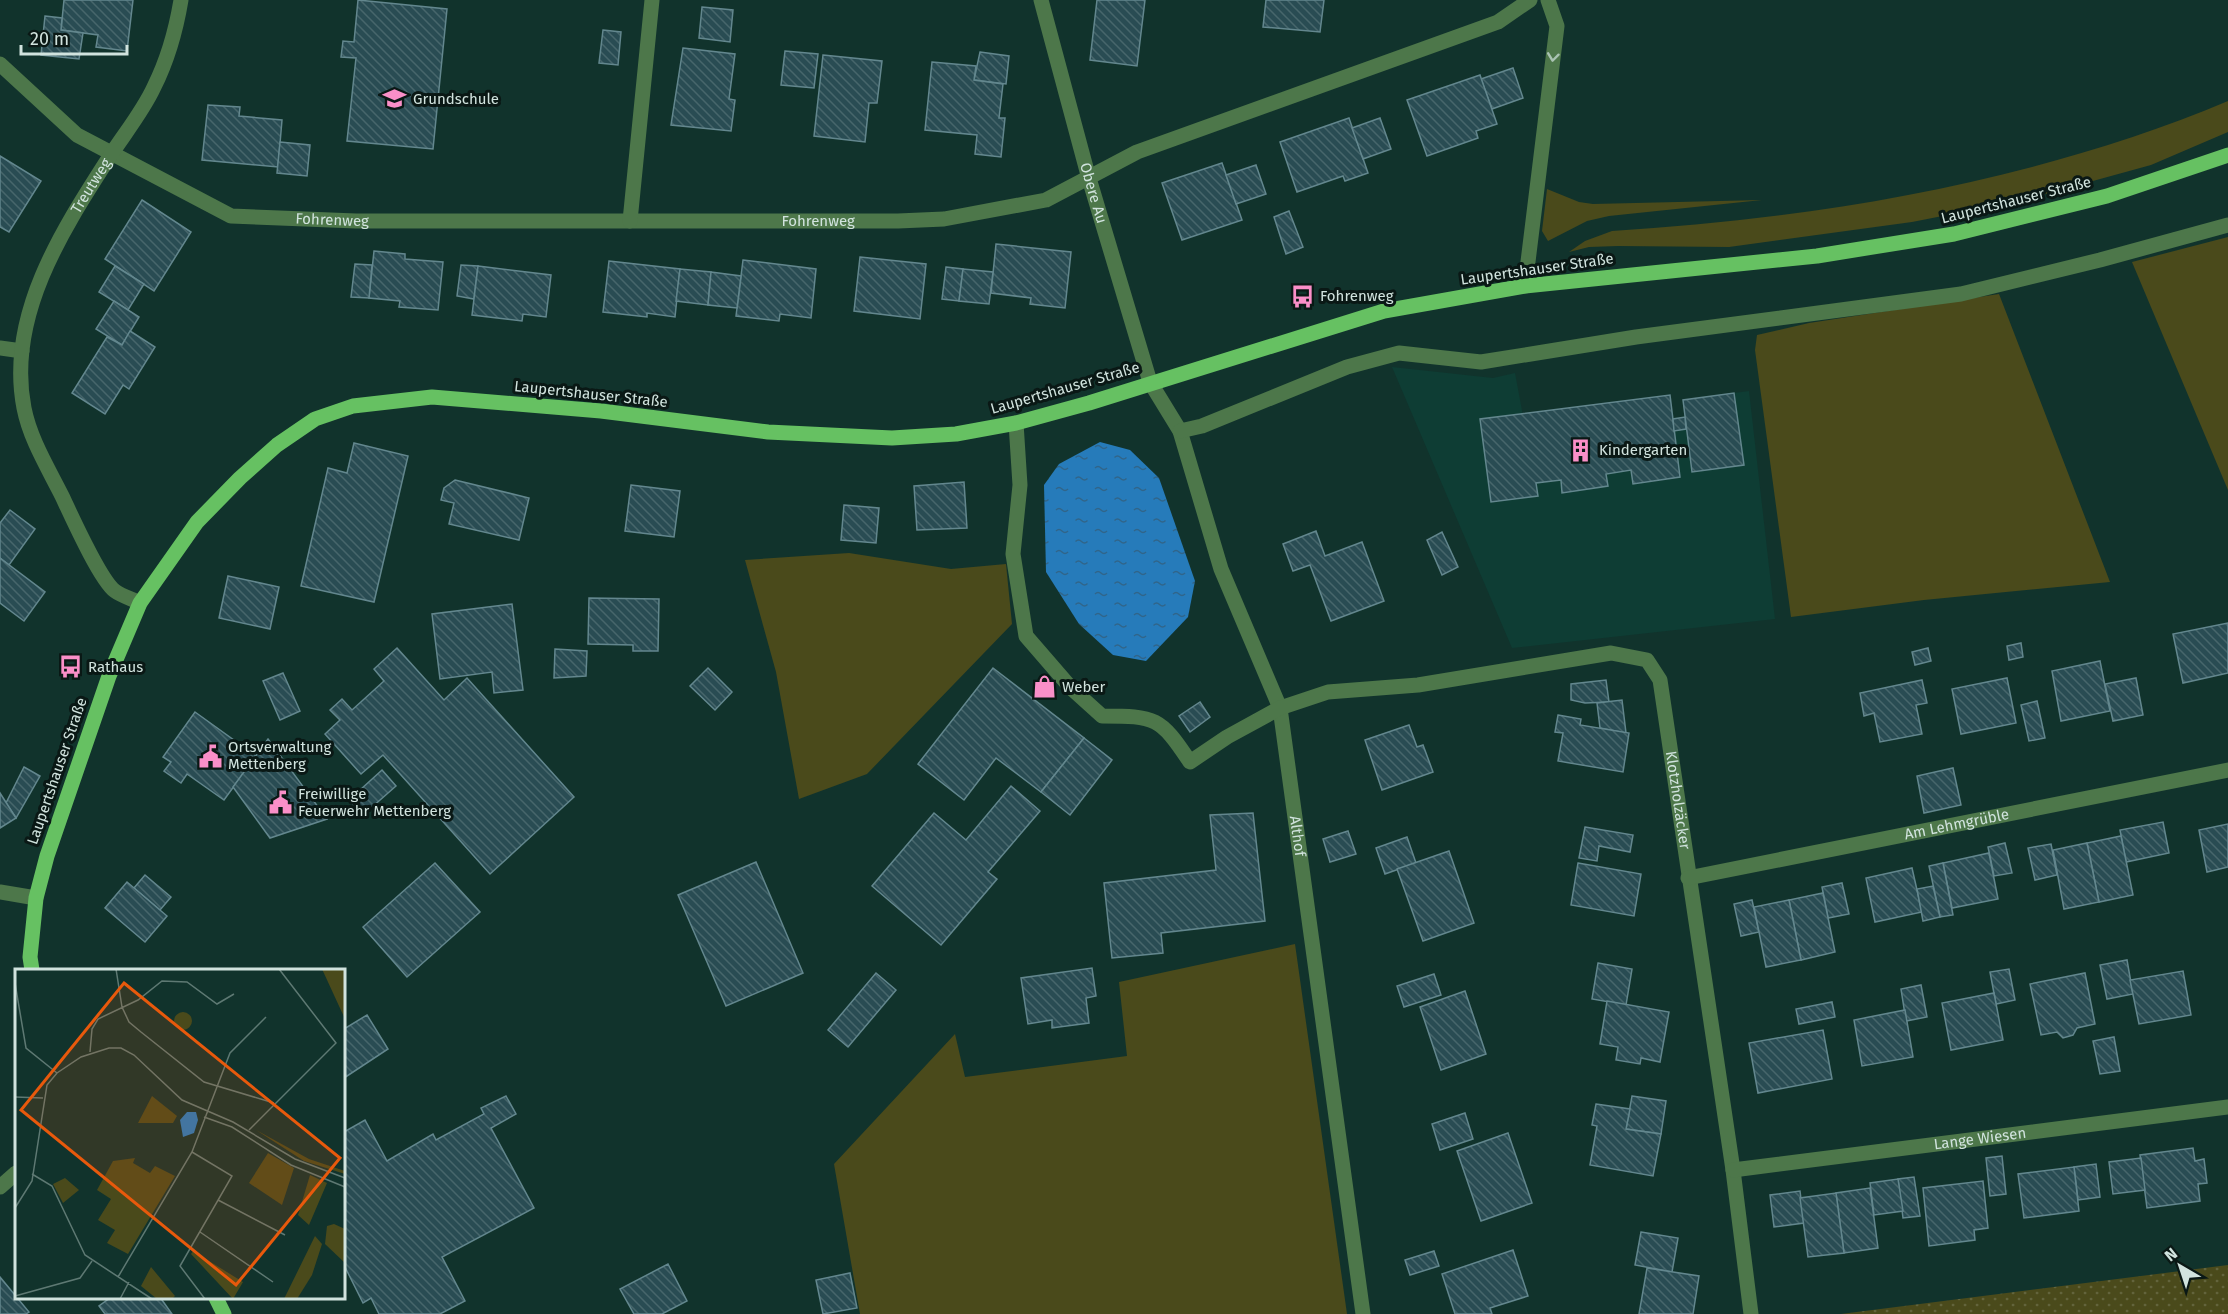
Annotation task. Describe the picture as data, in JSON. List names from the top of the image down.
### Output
{
  "streets": {
    "main road": ["Laupertshauser Straße"],
    "street": [
      "Treutweg",
      "Obere Au",
      "Fohrenweg",
      "Klotzholzäcker",
      "Am Lehmgrüble",
      "Althof",
      "Lange Wiesen"
    ]
  },
  "crossings": [
    ["Treutweg", "Laupertshauser Straße"],
    ["Treutweg", "Fohrenweg"],
    ["Obere Au", "Laupertshauser Straße"],
    ["Obere Au", "Fohrenweg"],
    ["Obere Au", "Althof"],
    ["Laupertshauser Straße", "Klotzholzäcker"],
    ["Laupertshauser Straße", "Althof"],
    ["Klotzholzäcker", "Am Lehmgrüble"],
    ["Klotzholzäcker", "Althof"],
    ["Klotzholzäcker", "Lange Wiesen"]
  ],
  "places": {
    "school or university": ["Grundschule"],
    "bus stop": ["Fohrenweg", "Rathaus"],
    "building": ["Kindergarten"],
    "shop": ["Weber"],
    "public building": ["Ortsverwaltung Mettenberg", "Freiwillige Feuerwehr Mettenberg"]
  },
  "scale_bar": "20 m",
  "north": "top left"
}
